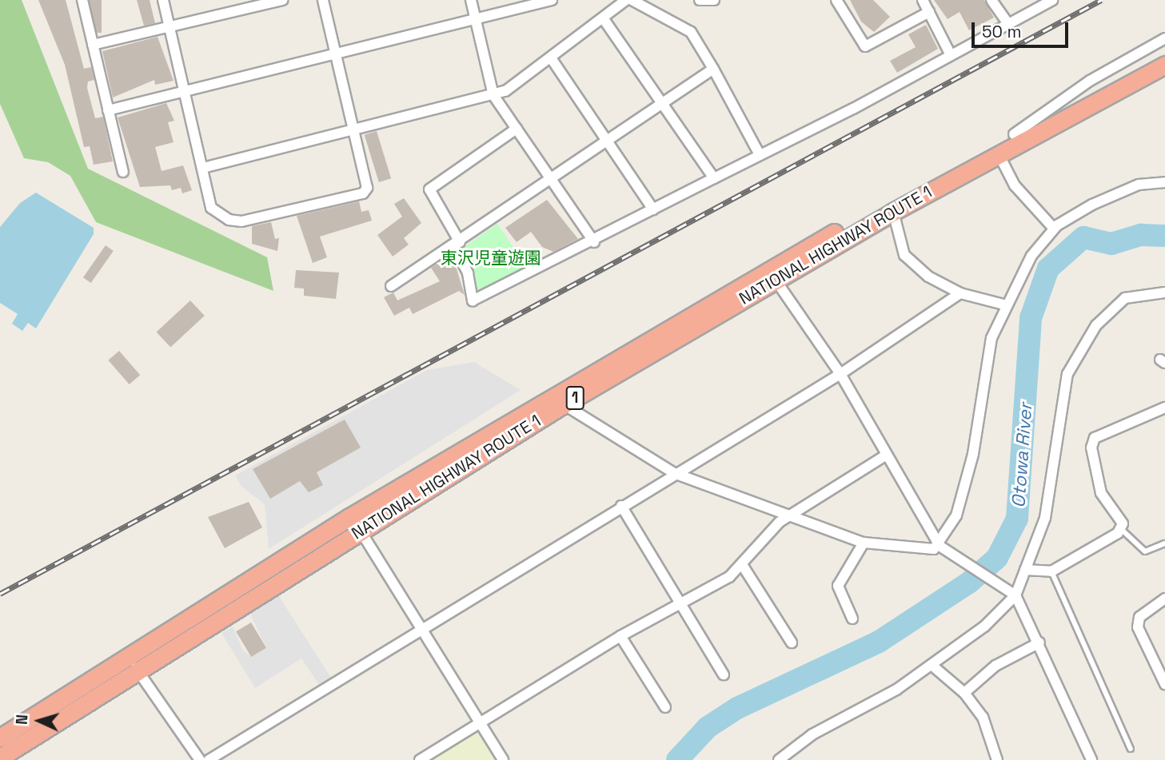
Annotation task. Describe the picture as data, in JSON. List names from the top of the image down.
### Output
{
  "streets": {
    "highway": ["NATIONAL HIGHWAY ROUTE 1", "1"]
  },
  "water": ["Otowa River"],
  "parks": ["東沢児童遊園"],
  "scale_bar": "50 m",
  "north": "left"
}
